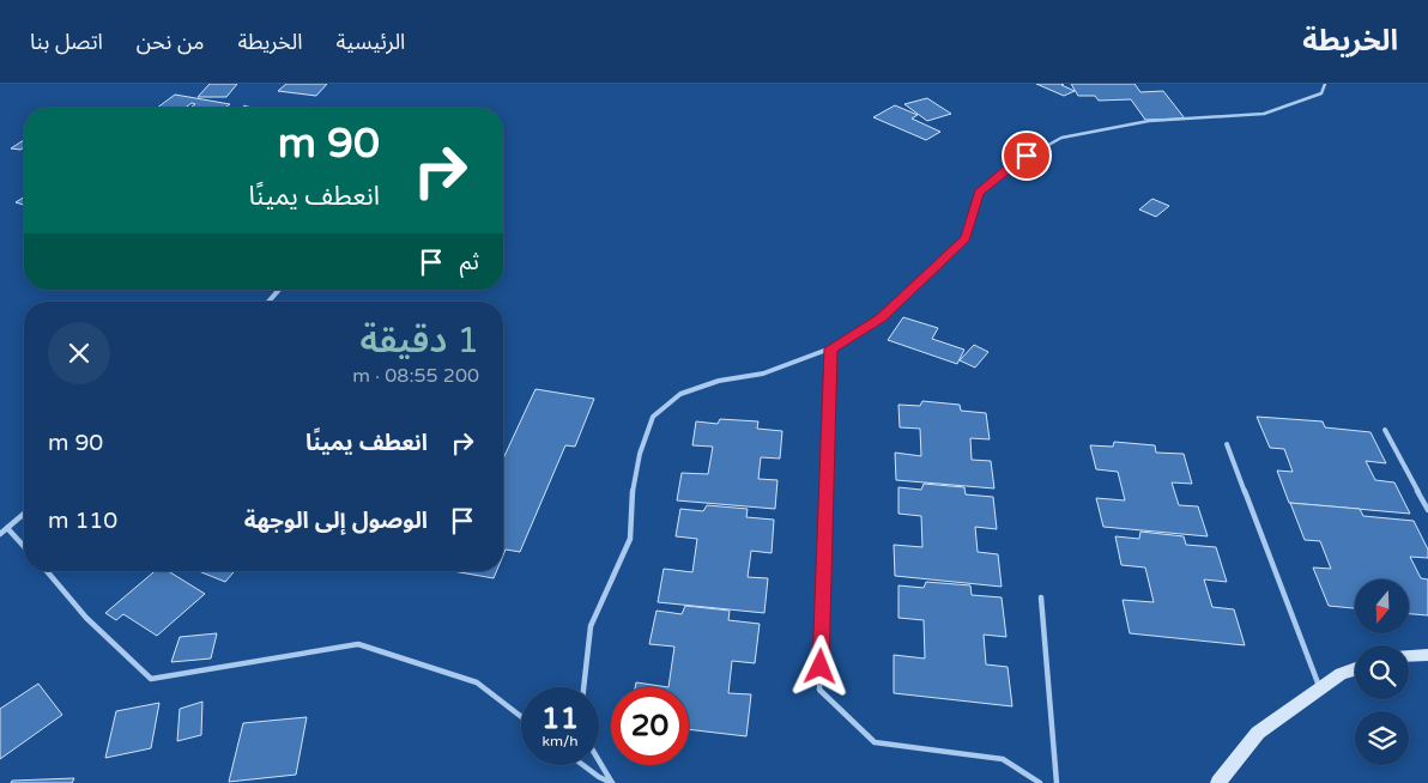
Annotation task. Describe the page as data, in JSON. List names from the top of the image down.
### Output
{
  "north": "bottom",
  "page": {
    "header": "الخريطة",
    "nav": [
      "الرئيسية",
      "الخريطة",
      "من نحن",
      "اتصل بنا"
    ],
    "turn": ["90 m", "انعطف يمينًا"],
    "then": "ثم",
    "heading": ["1 دقيقة", "200 m · 08:55"],
    "list": [
      {
        "name": "انعطف يمينًا",
        "value": "90 m"
      },
      {
        "name": "الوصول إلى الوجهة",
        "value": "110 m"
      }
    ],
    "speed": "11 km/h",
    "limit": "20"
  }
}
